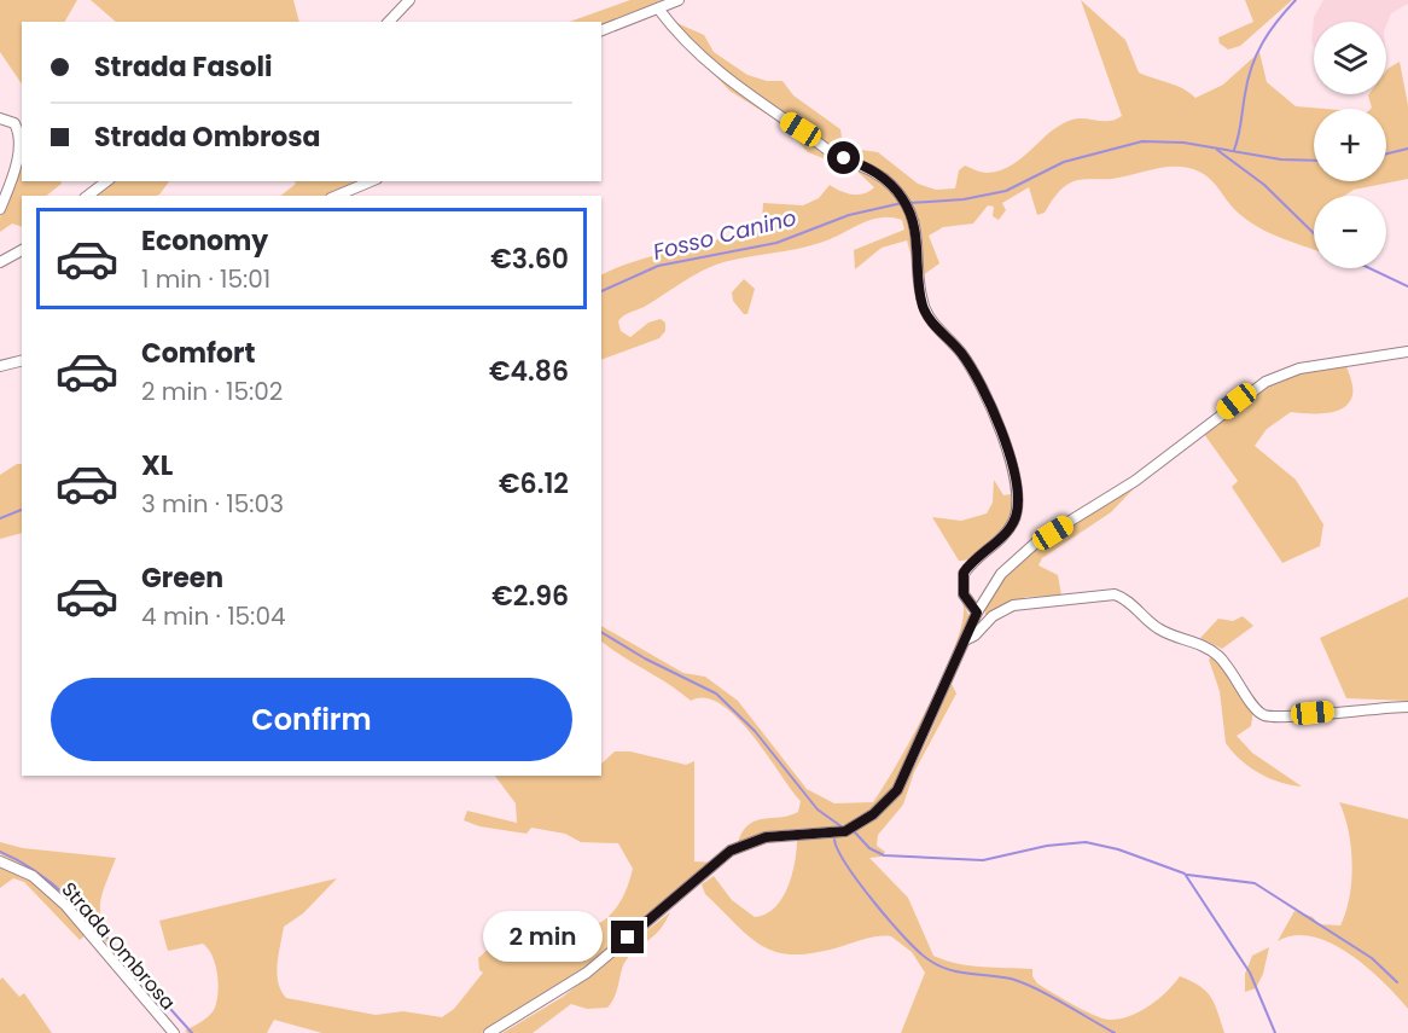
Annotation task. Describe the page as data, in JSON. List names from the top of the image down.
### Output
{
  "streets": {
    "street": ["Strada Ombrosa"]
  },
  "water": ["Fosso Canino"],
  "page": {
    "map_buttons": ["+", "−"],
    "banner": ["Strada Fasoli", "Strada Ombrosa"],
    "list": [
      {
        "name": "Economy",
        "note": "1 min · 15:01",
        "value": "€3.60"
      },
      {
        "name": "Comfort",
        "note": "2 min · 15:02",
        "value": "€4.86"
      },
      {
        "name": "XL",
        "note": "3 min · 15:03",
        "value": "€6.12"
      },
      {
        "name": "Green",
        "note": "4 min · 15:04",
        "value": "€2.96"
      }
    ],
    "buttons": "Confirm",
    "bubble": "2 min"
  }
}
